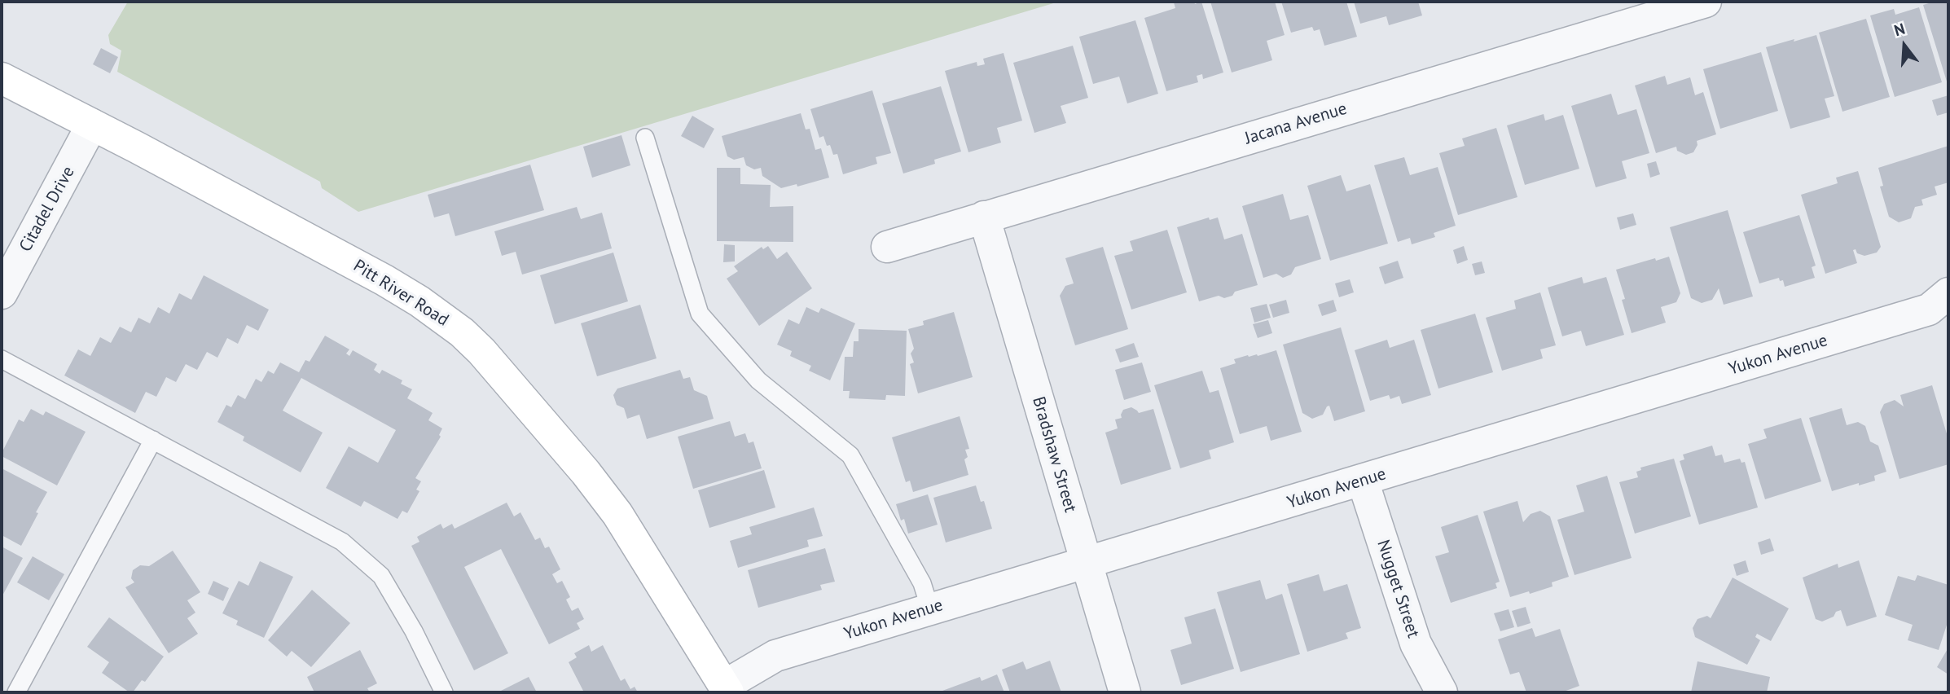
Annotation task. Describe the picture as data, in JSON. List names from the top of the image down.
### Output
{
  "streets": {
    "main road": ["Pitt River Road"],
    "street": [
      "Jacana Avenue",
      "Citadel Drive",
      "Yukon Avenue",
      "Bradshaw Street",
      "Nugget Street"
    ]
  },
  "crossings": [
    ["Jacana Avenue", "Bradshaw Street"],
    ["Citadel Drive", "Pitt River Road"],
    ["Pitt River Road", "Yukon Avenue"],
    ["Yukon Avenue", "Bradshaw Street"],
    ["Yukon Avenue", "Nugget Street"]
  ],
  "north": "top"
}
